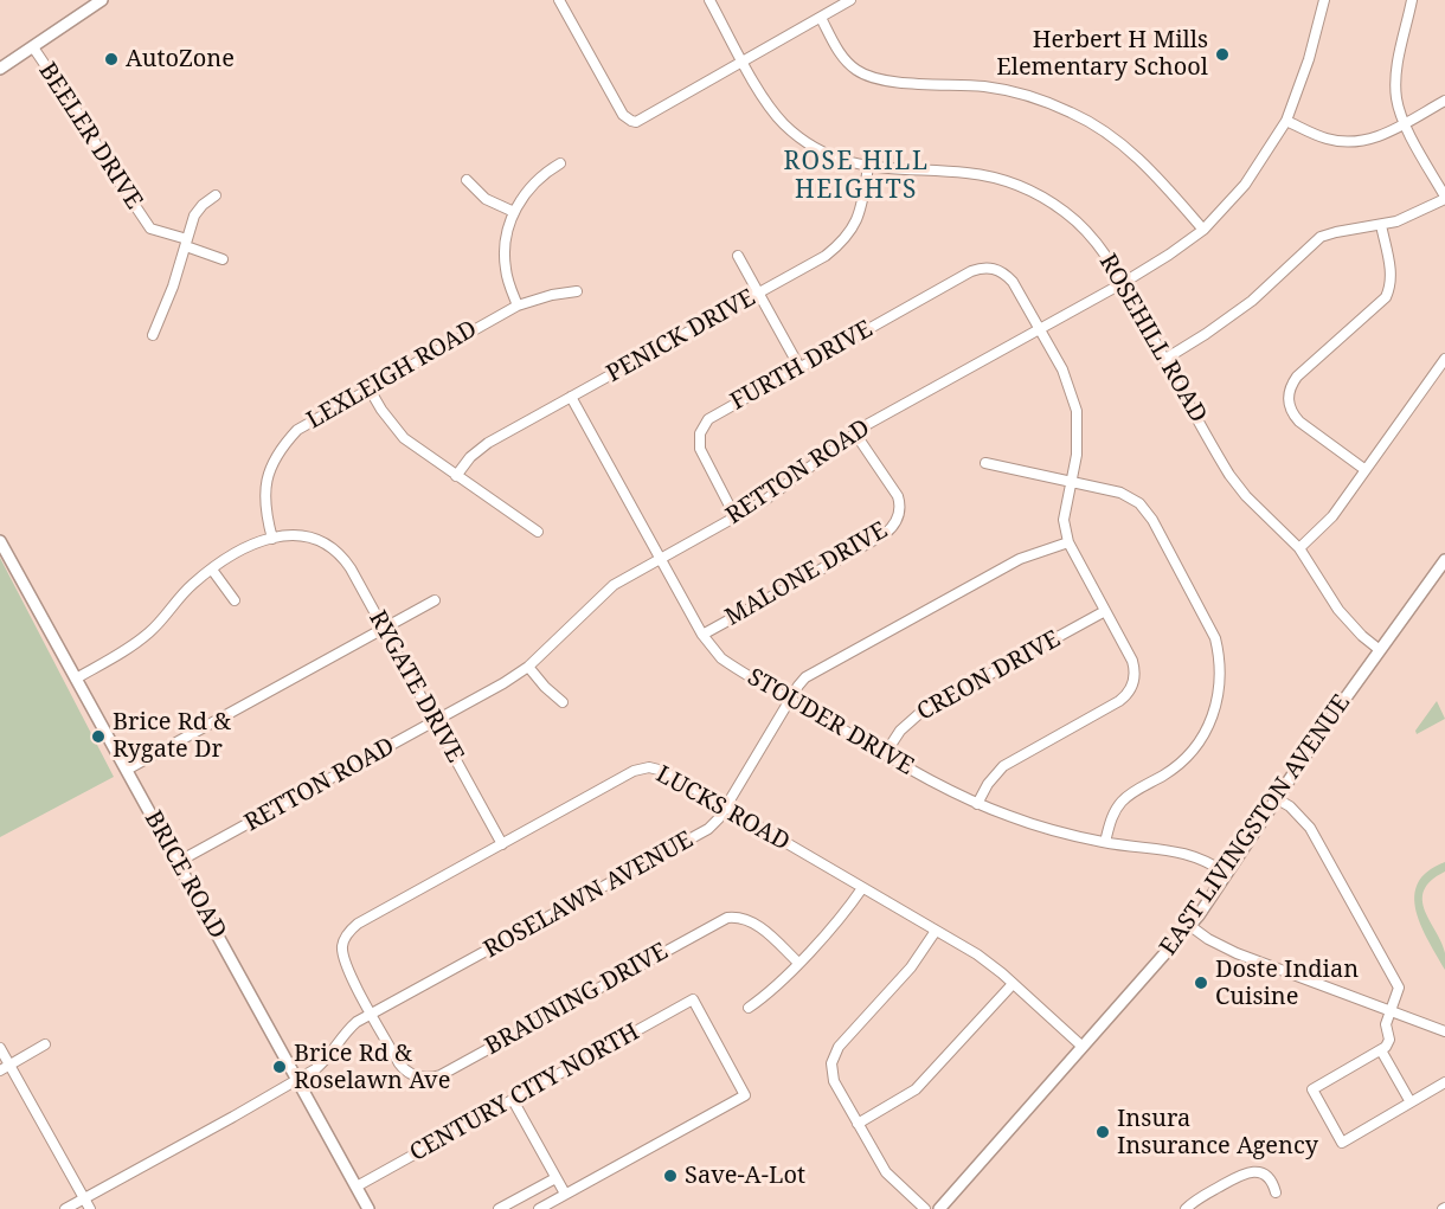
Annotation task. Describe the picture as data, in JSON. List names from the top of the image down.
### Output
{
  "streets": {
    "main road": ["EAST LIVINGSTON AVENUE", "BRICE ROAD"],
    "street": [
      "BEELER DRIVE",
      "PENICK DRIVE",
      "ROSEHILL ROAD",
      "FURTH DRIVE",
      "LEXLEIGH ROAD",
      "RETTON ROAD",
      "MALONE DRIVE",
      "CREON DRIVE",
      "RYGATE DRIVE",
      "STOUDER DRIVE",
      "LUCKS ROAD",
      "ROSELAWN AVENUE",
      "BRAUNING DRIVE",
      "CENTURY CITY NORTH"
    ]
  },
  "crossings": [
    ["PENICK DRIVE", "ROSEHILL ROAD"],
    ["PENICK DRIVE", "STOUDER DRIVE"],
    ["ROSEHILL ROAD", "RETTON ROAD"],
    ["ROSEHILL ROAD", "EAST LIVINGSTON AVENUE"],
    ["FURTH DRIVE", "RETTON ROAD"],
    ["LEXLEIGH ROAD", "RYGATE DRIVE"],
    ["RETTON ROAD", "MALONE DRIVE"],
    ["RETTON ROAD", "RYGATE DRIVE"],
    ["RETTON ROAD", "STOUDER DRIVE"],
    ["RETTON ROAD", "BRICE ROAD"],
    ["MALONE DRIVE", "STOUDER DRIVE"],
    ["CREON DRIVE", "STOUDER DRIVE"],
    ["RYGATE DRIVE", "LUCKS ROAD"],
    ["STOUDER DRIVE", "EAST LIVINGSTON AVENUE"],
    ["STOUDER DRIVE", "ROSELAWN AVENUE"],
    ["LUCKS ROAD", "EAST LIVINGSTON AVENUE"],
    ["LUCKS ROAD", "ROSELAWN AVENUE"],
    ["LUCKS ROAD", "BRAUNING DRIVE"],
    ["BRICE ROAD", "ROSELAWN AVENUE"],
    ["BRICE ROAD", "CENTURY CITY NORTH"],
    ["ROSELAWN AVENUE", "BRAUNING DRIVE"]
  ],
  "districts": ["ROSE HILL HEIGHTS"],
  "places": [
    "Herbert H Mills Elementary School",
    "AutoZone",
    "Brice Rd & Rygate Dr",
    "Doste Indian Cuisine",
    "Brice Rd & Roselawn Ave",
    "Insura Insurance Agency",
    "Save-A-Lot"
  ]
}
